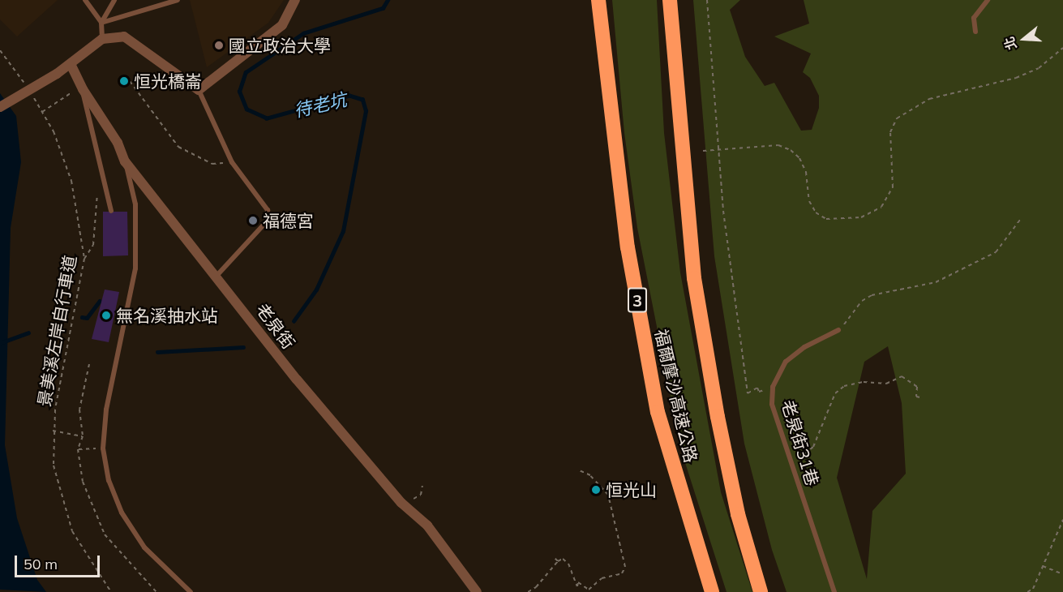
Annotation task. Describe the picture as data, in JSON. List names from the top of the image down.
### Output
{
  "streets": {
    "highway": ["3", "福爾摩沙高速公路"],
    "street": ["老泉街"],
    "lane": ["老泉街31巷"],
    "path": ["景美溪左岸自行車道"]
  },
  "water": ["待老坑"],
  "places": [
    "國立政治大學",
    "恒光橋崙",
    "福德宮",
    "無名溪抽水站",
    "恒光山"
  ],
  "scale_bar": "50 m",
  "north": "left"
}
